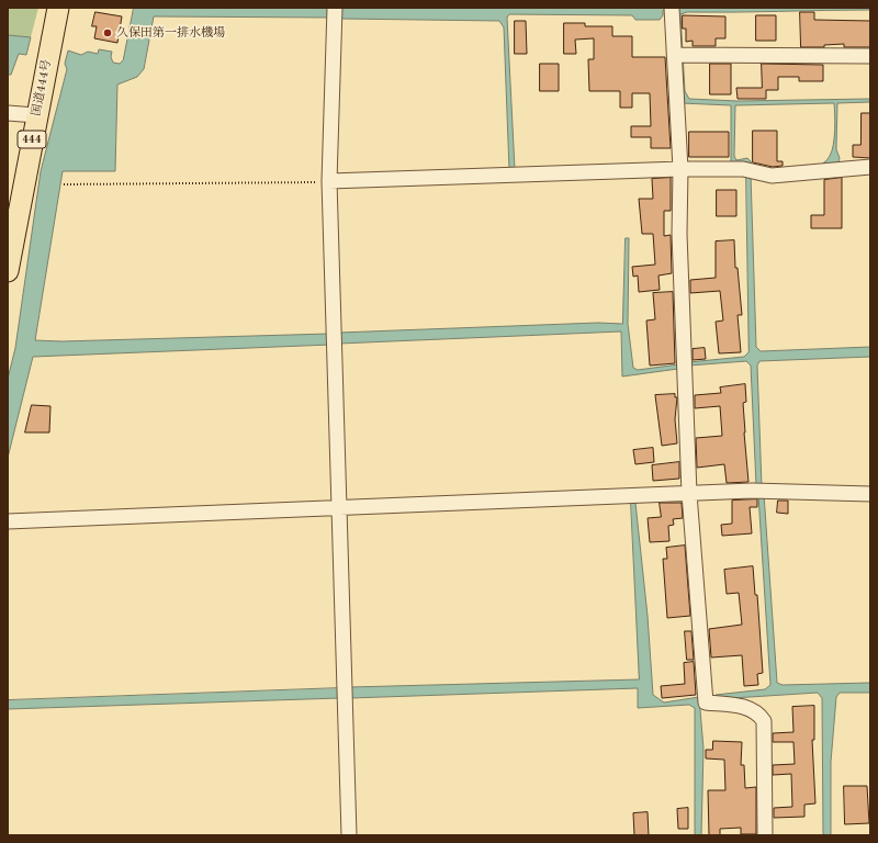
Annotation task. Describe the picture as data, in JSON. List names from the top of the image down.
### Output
{
  "streets": {
    "highway": ["国道444号", "444"]
  },
  "places": ["久保田第一排水機場"]
}
